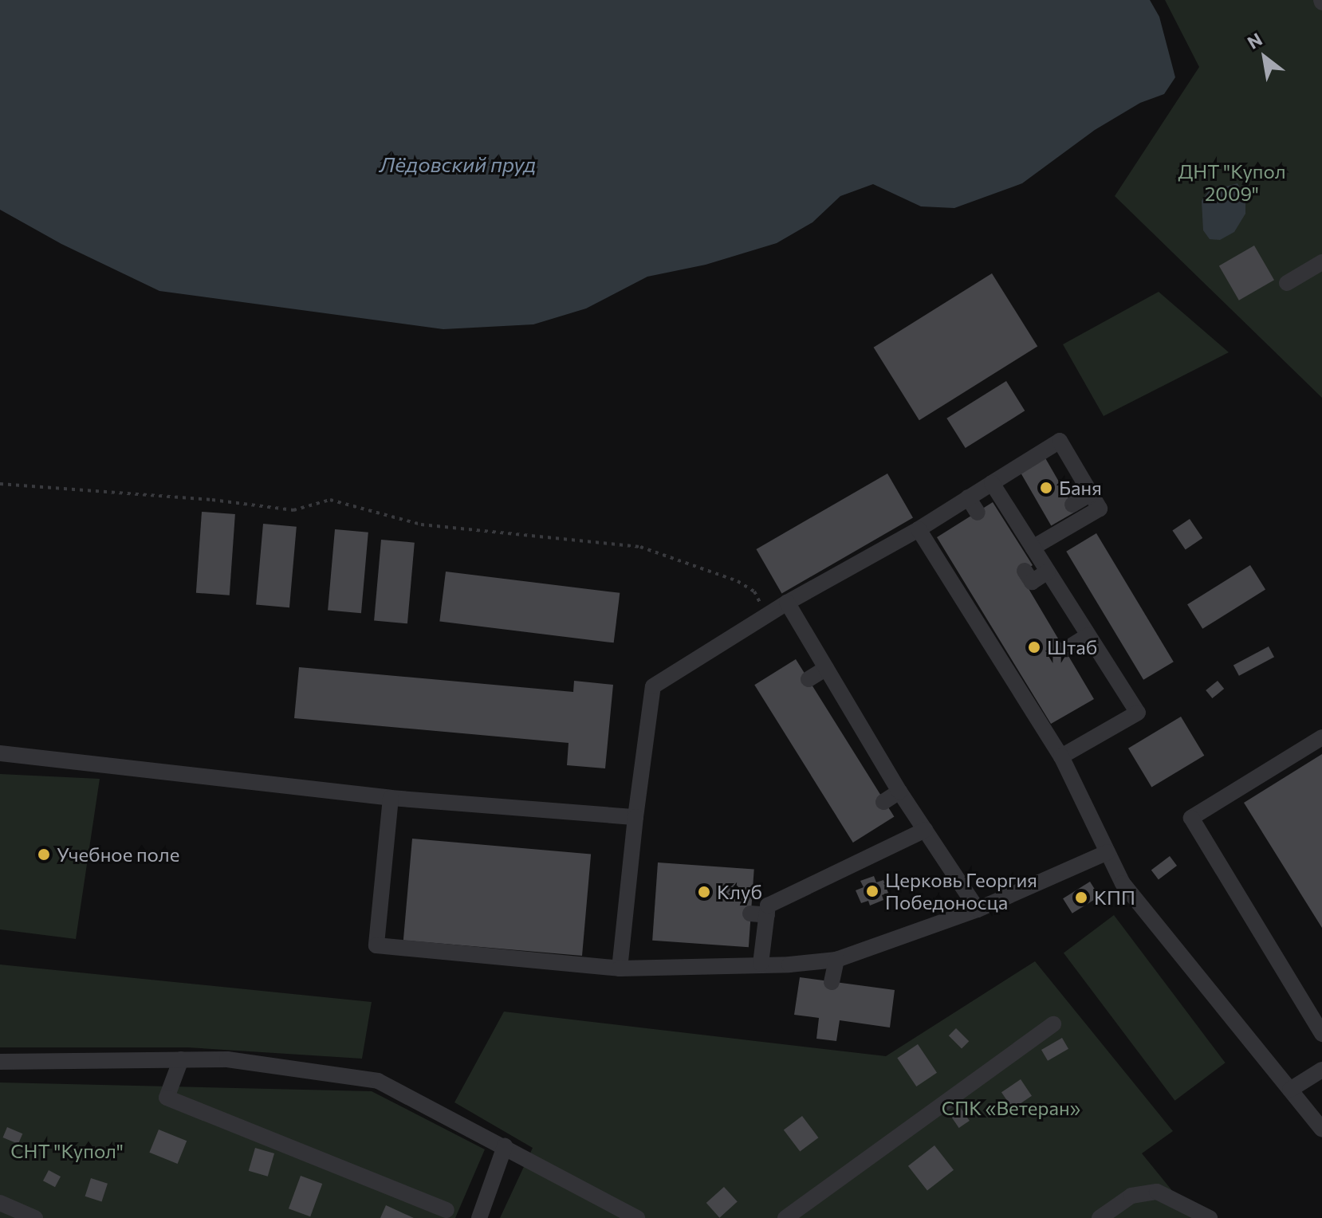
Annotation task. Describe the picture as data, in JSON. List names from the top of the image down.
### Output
{
  "water": ["Лёдовский пруд"],
  "parks": ["ДНТ \"Купол 2009\"", "СПК «Ветеран»", "СНТ \"Купол\""],
  "places": [
    "Баня",
    "Штаб",
    "Учебное поле",
    "Церковь Георгия Победоносца",
    "Клуб",
    "КПП"
  ],
  "north": "top left"
}
